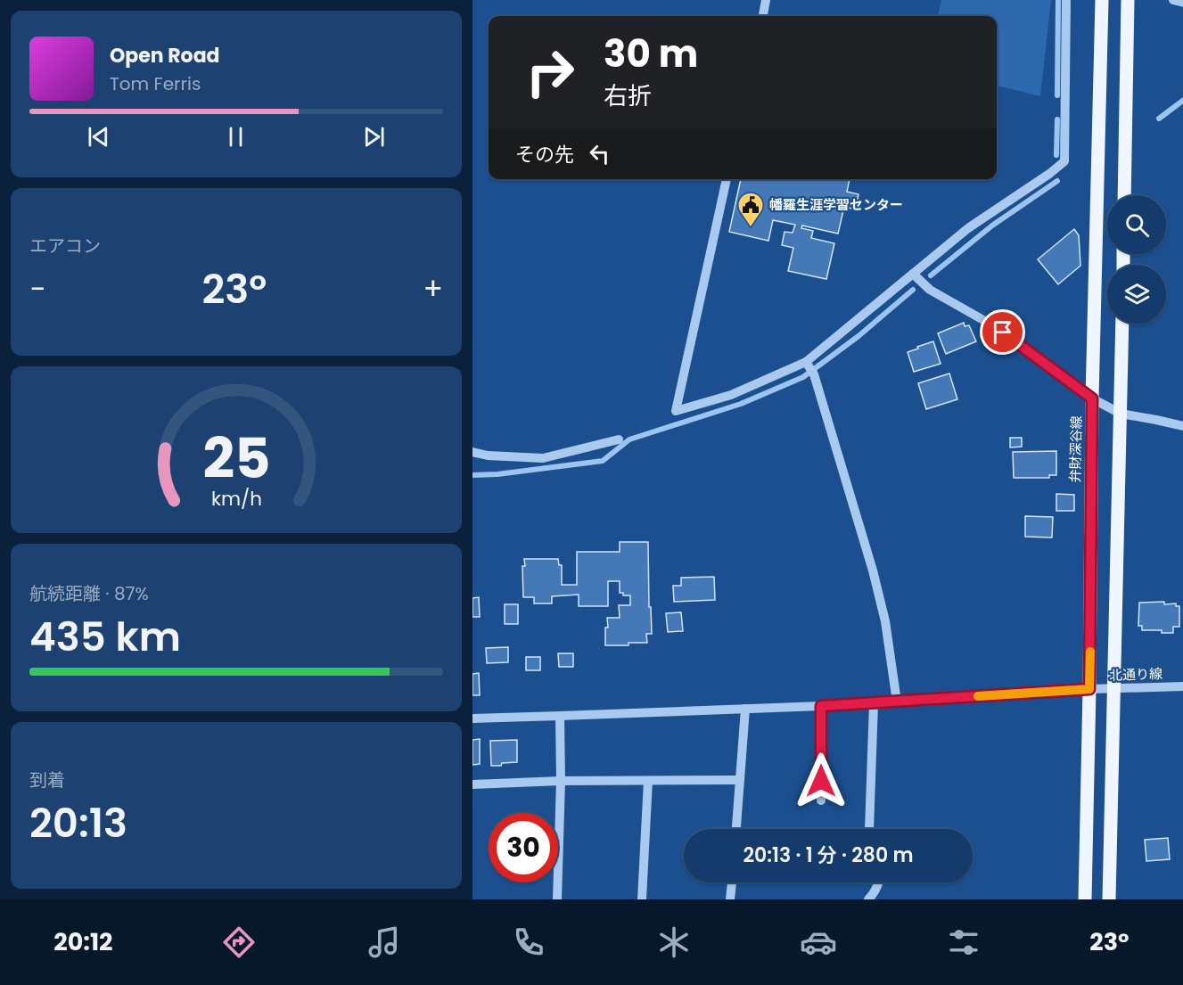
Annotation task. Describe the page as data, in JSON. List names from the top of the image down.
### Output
{
  "streets": {
    "main road": ["弁財深谷線"],
    "street": ["北通り線"]
  },
  "crossings": [
    ["弁財深谷線", "北通り線"]
  ],
  "places": {
    "public building": ["幡羅生涯学習センター"]
  },
  "page": {
    "turn": ["30 m", "右折"],
    "song": ["Open Road", "Tom Ferris"],
    "then": "その先",
    "tile": [
      "エアコン",
      ["航続距離 · 87%", "435 km"],
      ["到着", "20:13"]
    ],
    "heat": ["−", "23°", "+"],
    "limit": "30",
    "trip": "20:13 · 1 分 · 280 m",
    "tabs": ["20:12", "23°"],
    "gauge": ["25", "km/h"]
  }
}
